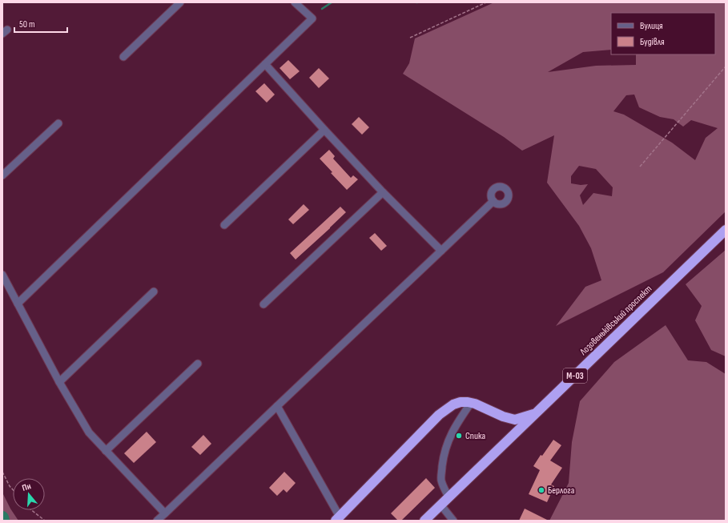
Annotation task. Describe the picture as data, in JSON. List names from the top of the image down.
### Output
{
  "streets": {
    "highway": ["Лозовеньківський проспект", "М-03"]
  },
  "places": ["Спика", "Берлога"],
  "legend": ["Вулиця", "Будівля"],
  "scale_bar": "50 m",
  "north": "top"
}
